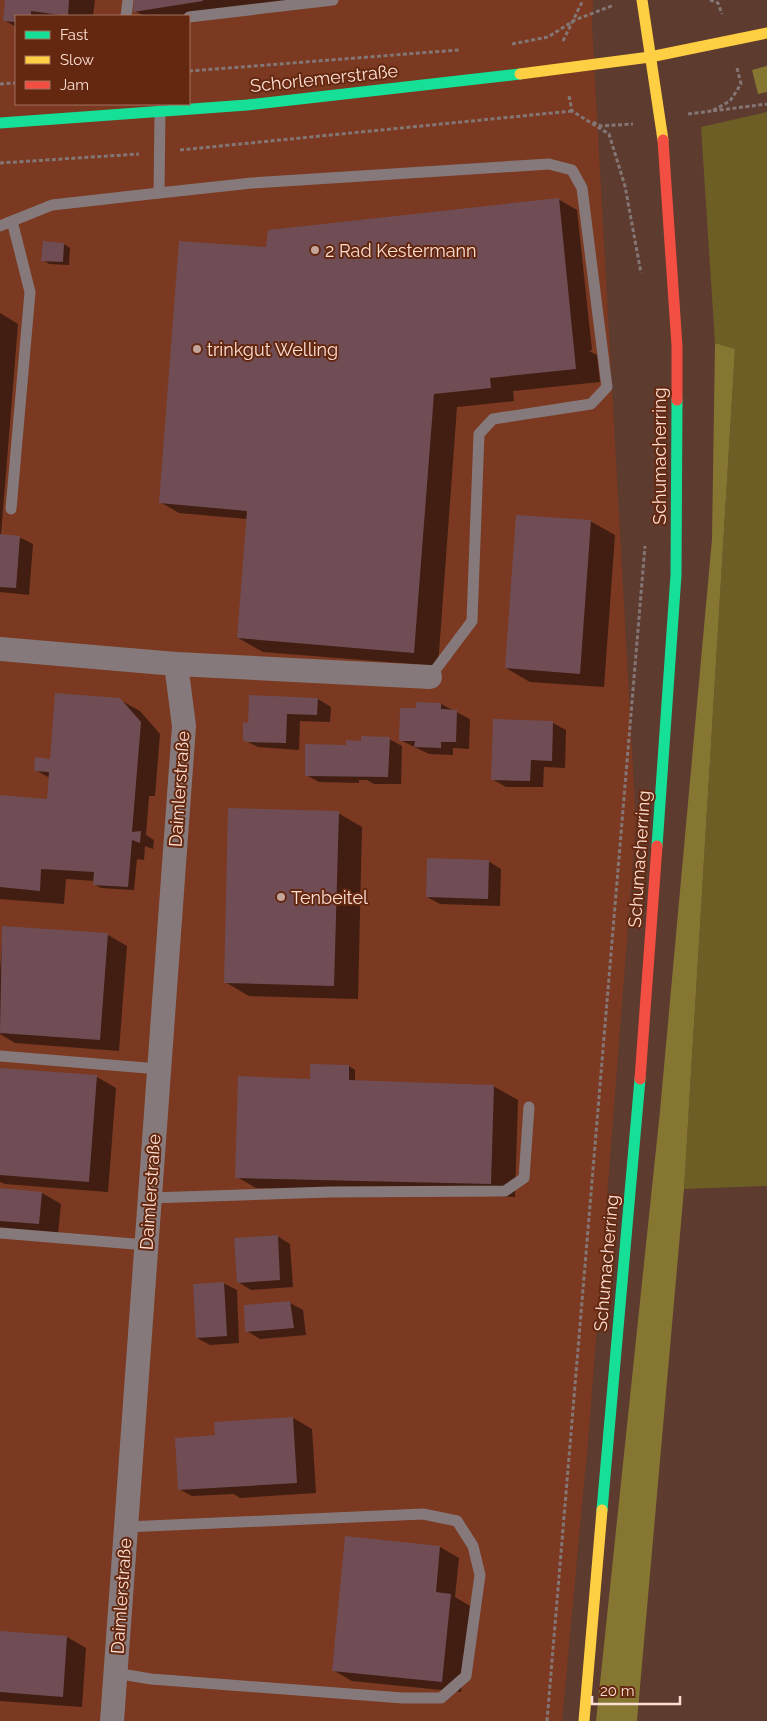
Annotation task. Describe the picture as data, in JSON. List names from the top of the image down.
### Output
{
  "streets": {
    "main road": ["Schorlemerstraße", "Schumacherring"],
    "street": ["Daimlerstraße"]
  },
  "crossings": [
    ["Schorlemerstraße", "Schumacherring"]
  ],
  "places": ["2 Rad Kestermann", "trinkgut Welling", "Tenbeitel"],
  "legend": ["Fast", "Slow", "Jam"],
  "scale_bar": "20 m"
}
